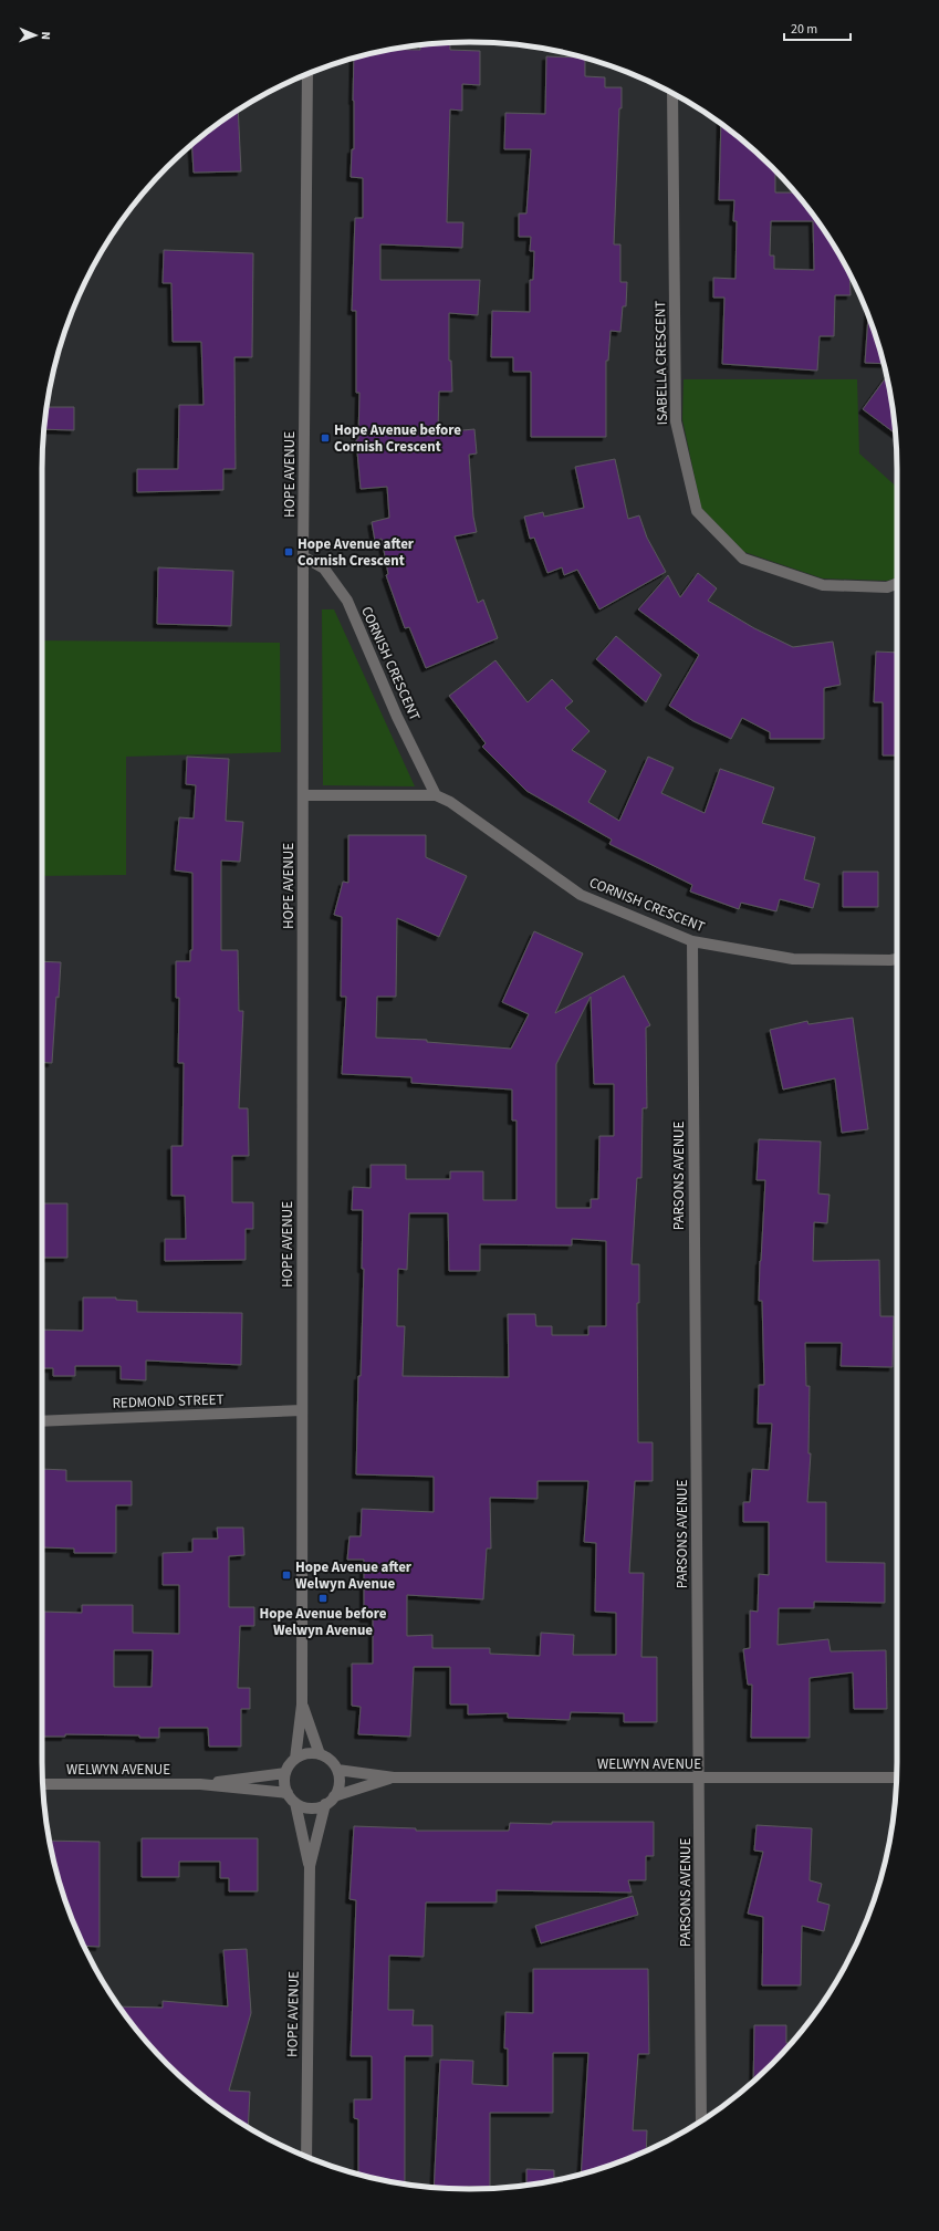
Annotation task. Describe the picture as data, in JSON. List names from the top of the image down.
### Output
{
  "streets": {
    "street": [
      "ISABELLA CRESCENT",
      "HOPE AVENUE",
      "CORNISH CRESCENT",
      "PARSONS AVENUE",
      "REDMOND STREET",
      "WELWYN AVENUE"
    ]
  },
  "crossings": [
    ["HOPE AVENUE", "CORNISH CRESCENT"],
    ["HOPE AVENUE", "REDMOND STREET"],
    ["HOPE AVENUE", "WELWYN AVENUE"],
    ["CORNISH CRESCENT", "PARSONS AVENUE"],
    ["PARSONS AVENUE", "WELWYN AVENUE"]
  ],
  "places": {
    "transit": [
      "Hope Avenue before Cornish Crescent",
      "Hope Avenue after Cornish Crescent",
      "Hope Avenue after Welwyn Avenue",
      "Hope Avenue before Welwyn Avenue"
    ]
  },
  "scale_bar": "20 m",
  "north": "right"
}
